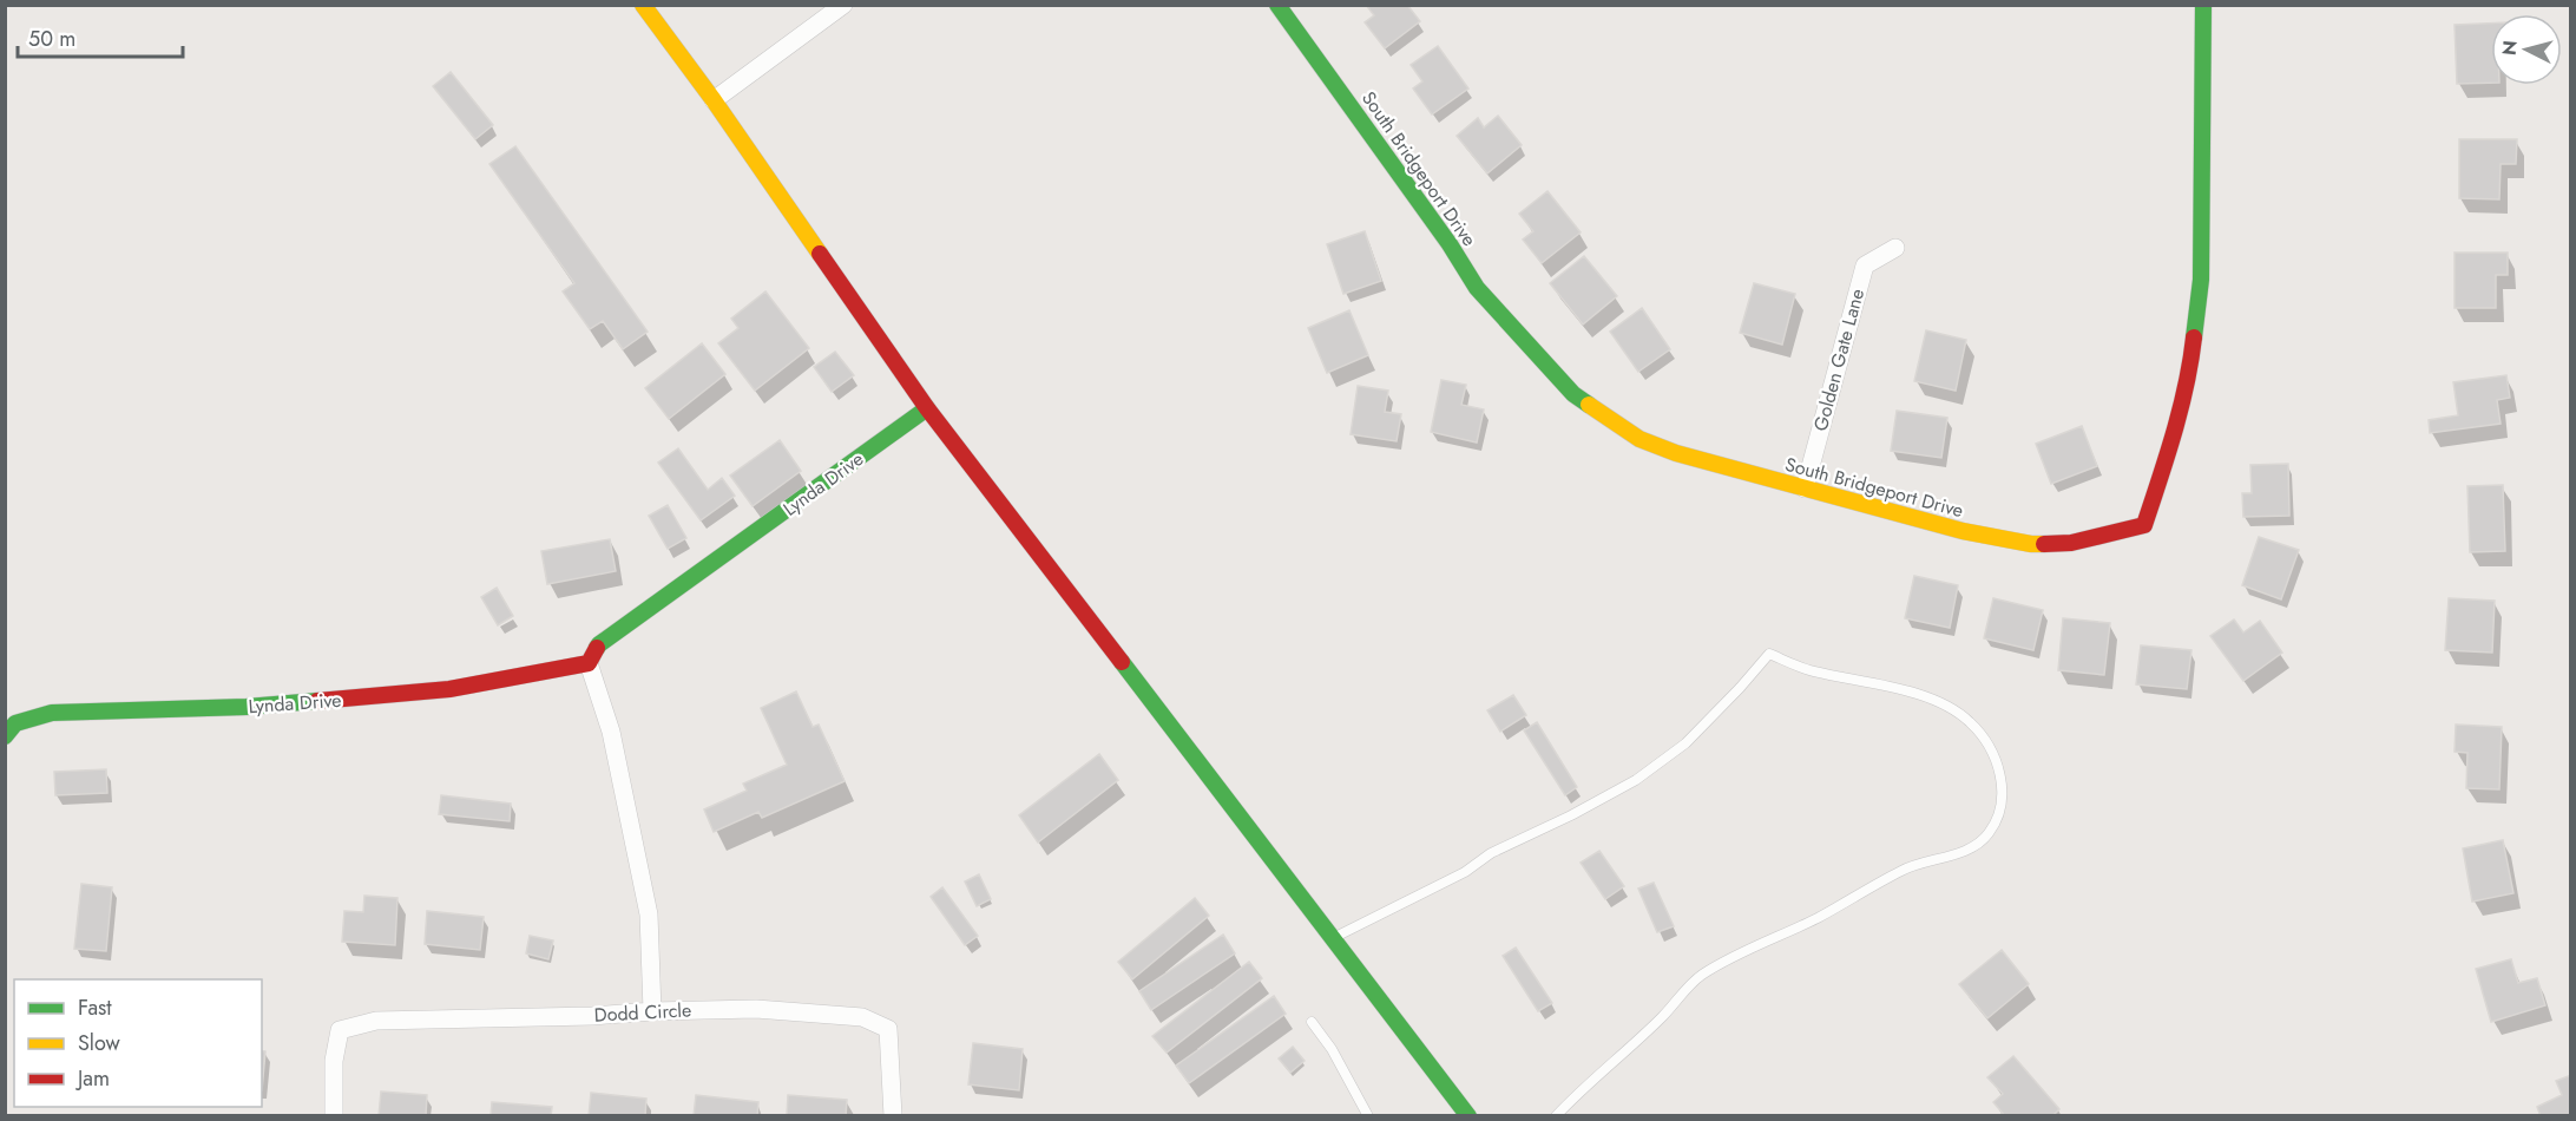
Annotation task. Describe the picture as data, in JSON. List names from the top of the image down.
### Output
{
  "streets": {
    "main road": ["South Bridgeport Drive", "Lynda Drive"],
    "street": ["Golden Gate Lane", "Dodd Circle"]
  },
  "crossings": [
    ["South Bridgeport Drive", "Golden Gate Lane"]
  ],
  "legend": ["Fast", "Slow", "Jam"],
  "scale_bar": "50 m",
  "north": "left"
}
